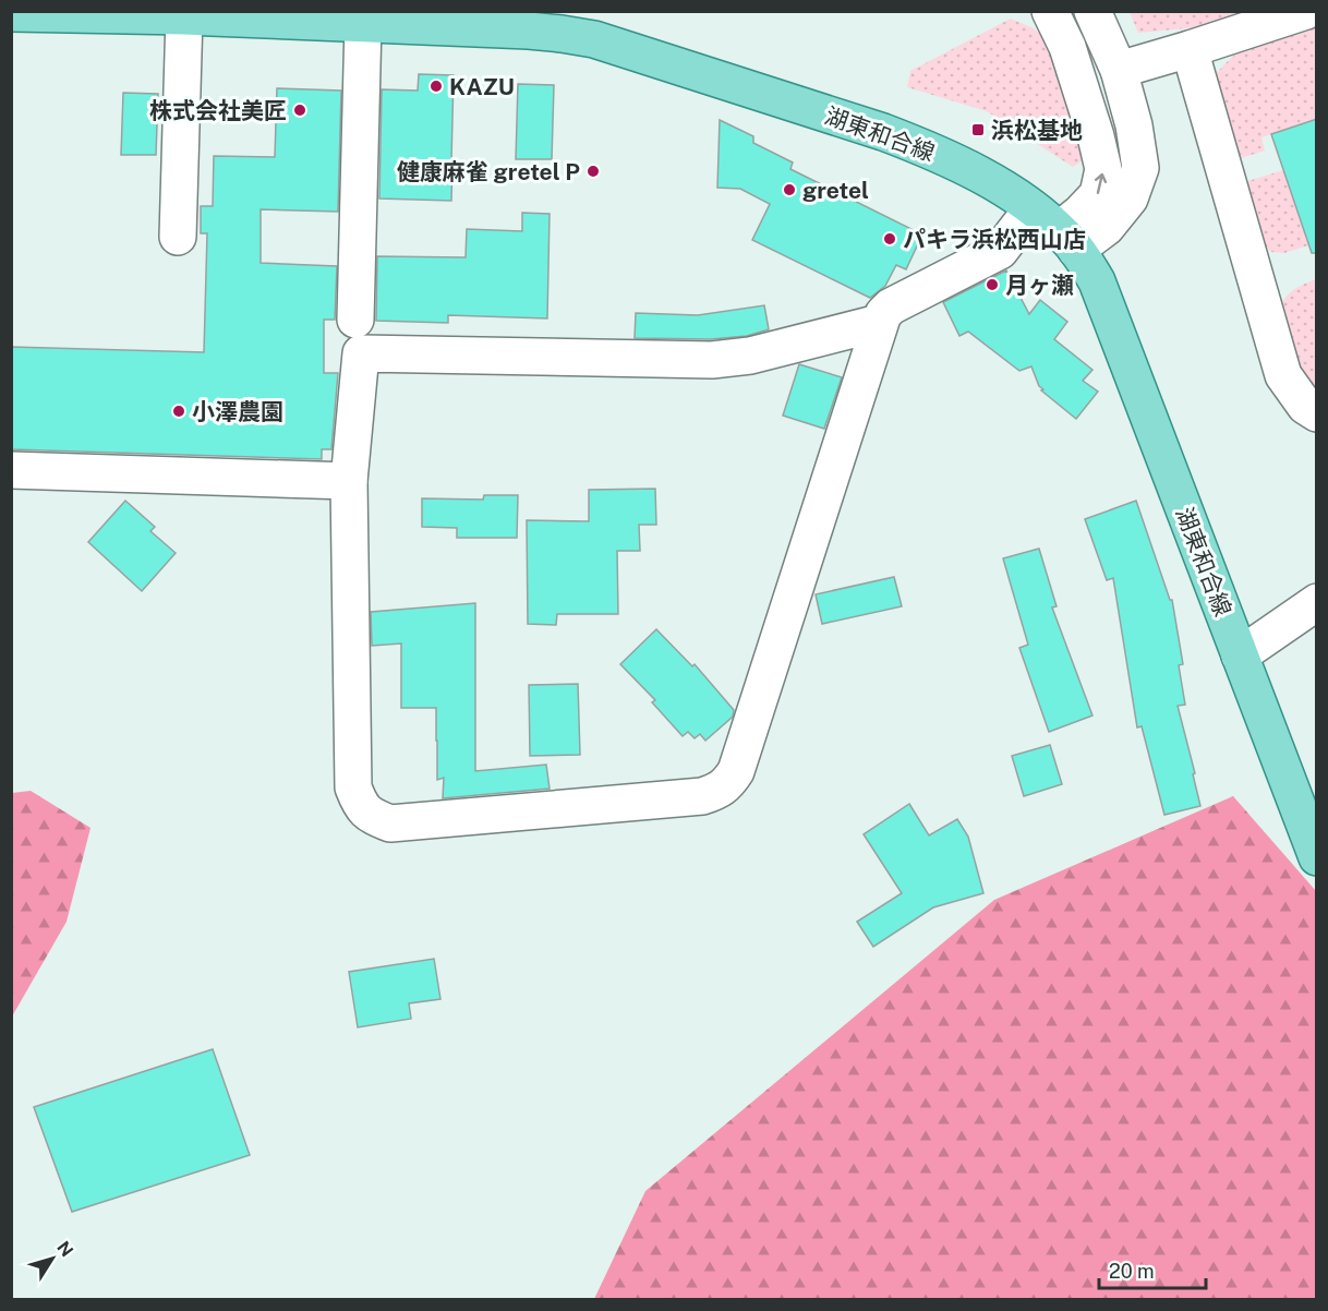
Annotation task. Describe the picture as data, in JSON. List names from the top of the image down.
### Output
{
  "streets": {
    "main road": ["湖東和合線"]
  },
  "places": {
    "other": [
      "KAZU",
      "株式会社美匠",
      "健康麻雀 gretel P",
      "gretel",
      "パキラ浜松西山店",
      "月ヶ瀬",
      "小澤農園"
    ],
    "transit": ["浜松基地"]
  },
  "scale_bar": "20 m",
  "north": "top right"
}
